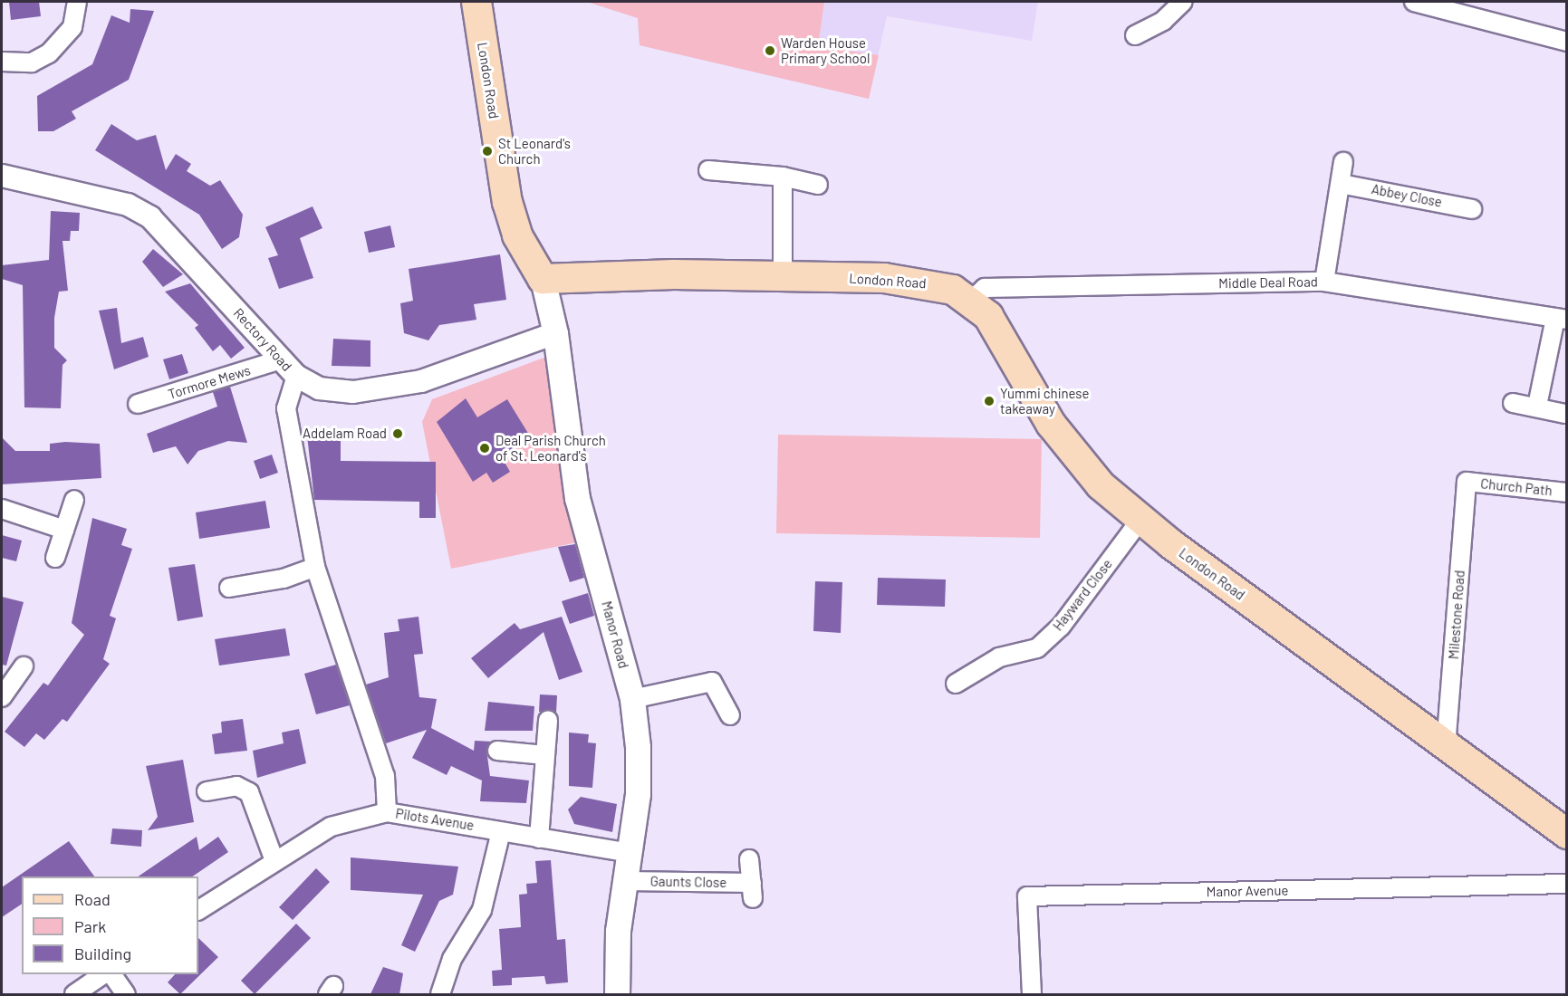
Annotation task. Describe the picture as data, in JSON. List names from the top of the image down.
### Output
{
  "streets": {
    "main road": ["London Road", "Manor Road"],
    "street": [
      "Abbey Close",
      "Middle Deal Road",
      "Rectory Road",
      "Tormore Mews",
      "Church Path",
      "Hayward Close",
      "Milestone Road",
      "Pilots Avenue",
      "Gaunts Close",
      "Manor Avenue"
    ]
  },
  "crossings": [
    ["London Road", "Middle Deal Road"],
    ["London Road", "Hayward Close"],
    ["London Road", "Milestone Road"],
    ["London Road", "Manor Road"],
    ["Rectory Road", "Tormore Mews"],
    ["Rectory Road", "Manor Road"],
    ["Church Path", "Milestone Road"],
    ["Manor Road", "Pilots Avenue"],
    ["Manor Road", "Gaunts Close"]
  ],
  "places": [
    "Warden House Primary School",
    "St Leonard's Church",
    "Yummi chinese takeaway",
    "Addelam Road",
    "Deal Parish Church of St. Leonard's"
  ],
  "legend": ["Road", "Park", "Building"]
}
